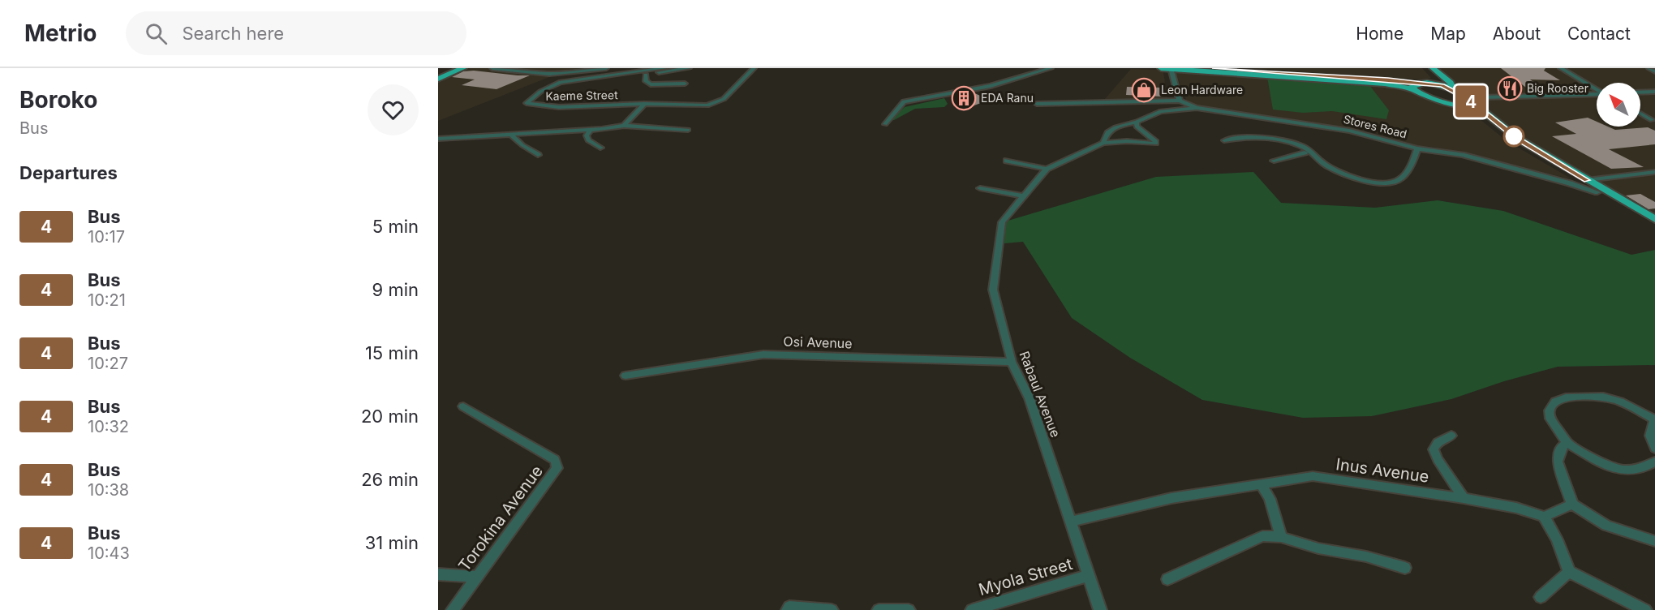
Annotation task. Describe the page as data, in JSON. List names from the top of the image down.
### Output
{
  "streets": {
    "street": [
      "Kaeme Street",
      "Stores Road",
      "Osi Avenue",
      "Rabaul Avenue",
      "Inus Avenue",
      "Torokina Avenue",
      "Myola Street"
    ]
  },
  "crossings": [
    ["Osi Avenue", "Rabaul Avenue"],
    ["Rabaul Avenue", "Inus Avenue"],
    ["Rabaul Avenue", "Myola Street"]
  ],
  "places": {
    "restaurant": ["Big Rooster"],
    "shop": ["Leon Hardware"],
    "building": ["EDA Ranu"]
  },
  "lines": ["bus line 4"],
  "north": "top left",
  "page": {
    "header": "Metrio",
    "search": "Search here",
    "nav": [
      "Home",
      "Map",
      "About",
      "Contact"
    ],
    "heading": [
      ["Boroko", "Bus"],
      "Departures"
    ],
    "on_map": "4",
    "list": [
      {
        "mark": "4",
        "name": "Bus",
        "note": "10:17",
        "value": "5 min"
      },
      {
        "mark": "4",
        "name": "Bus",
        "note": "10:21",
        "value": "9 min"
      },
      {
        "mark": "4",
        "name": "Bus",
        "note": "10:27",
        "value": "15 min"
      },
      {
        "mark": "4",
        "name": "Bus",
        "note": "10:32",
        "value": "20 min"
      },
      {
        "mark": "4",
        "name": "Bus",
        "note": "10:38",
        "value": "26 min"
      },
      {
        "mark": "4",
        "name": "Bus",
        "note": "10:43",
        "value": "31 min"
      }
    ]
  }
}
